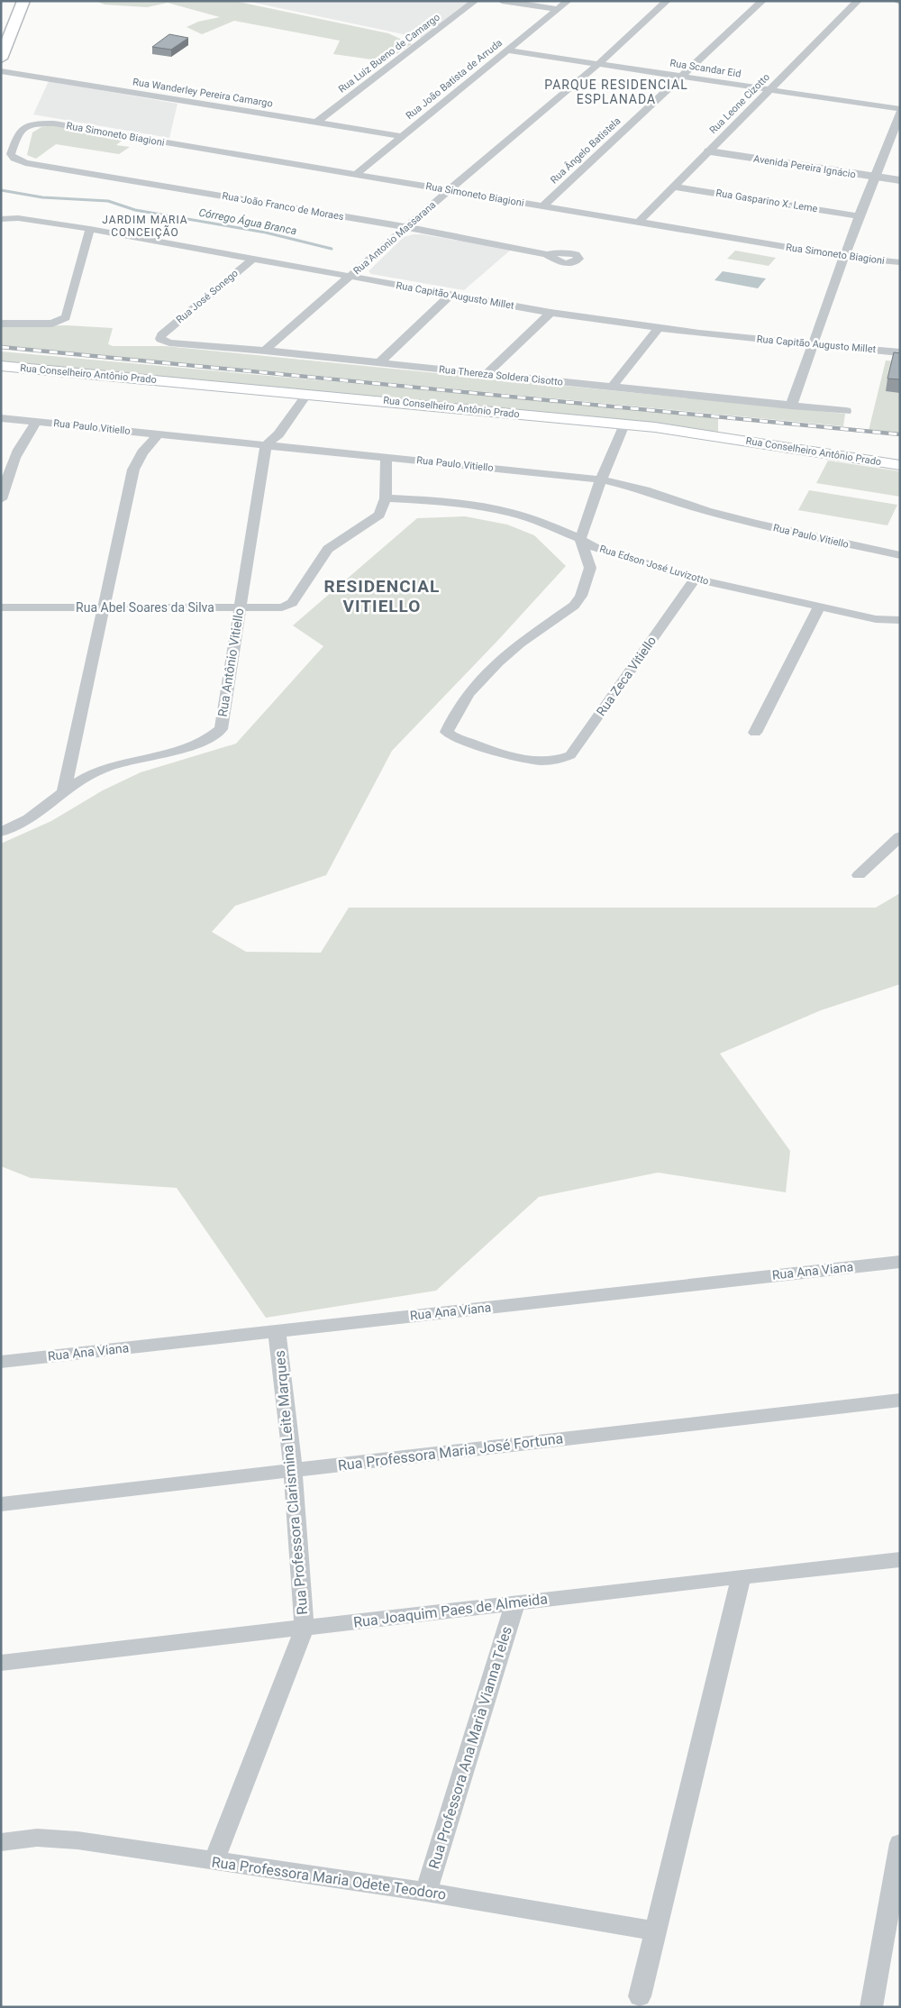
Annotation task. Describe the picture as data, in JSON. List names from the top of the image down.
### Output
{
  "streets": {
    "main road": ["Rua Conselheiro Antônio Prado"],
    "street": [
      "Rua Luiz Bueno de Camargo",
      "Rua Scandar Eid",
      "Rua João Batista de Arruda",
      "Rua Wanderley Pereira Camargo",
      "Rua Leone Cizotto",
      "Rua Simoneto Biagioni",
      "Rua Ângelo Batistela",
      "Avenida Pereira Ignácio",
      "Rua Gasparino X. Leme",
      "Rua João Franco de Moraes",
      "Rua Antonio Massarana",
      "Rua Capitão Augusto Millet",
      "Rua José Sonego",
      "Rua Thereza Soldera Cisotto",
      "Rua Paulo Vitiello",
      "Rua Edson José Luvizotto",
      "Rua Abel Soares da Silva",
      "Rua Antônio Vitiello",
      "Rua Zeca Vitiello",
      "Rua Ana Viana",
      "Rua Professora Maria José Fortuna",
      "Rua Professora Clarismina Leite Marques",
      "Rua Joaquim Paes de Almeida",
      "Rua Professora Ana Maria Vianna Teles",
      "Rua Professora Maria Odete Teodoro"
    ]
  },
  "crossings": [
    ["Rua Luiz Bueno de Camargo", "Rua Wanderley Pereira Camargo"],
    ["Rua Scandar Eid", "Rua João Batista de Arruda"],
    ["Rua Scandar Eid", "Rua Leone Cizotto"],
    ["Rua Scandar Eid", "Rua Ângelo Batistela"],
    ["Rua Scandar Eid", "Rua Antonio Massarana"],
    ["Rua João Batista de Arruda", "Rua Wanderley Pereira Camargo"],
    ["Rua João Batista de Arruda", "Rua Simoneto Biagioni"],
    ["Rua Leone Cizotto", "Rua Simoneto Biagioni"],
    ["Rua Leone Cizotto", "Avenida Pereira Ignácio"],
    ["Rua Leone Cizotto", "Rua Gasparino X. Leme"],
    ["Rua Simoneto Biagioni", "Rua Ângelo Batistela"],
    ["Rua Simoneto Biagioni", "Rua João Franco de Moraes"],
    ["Rua Simoneto Biagioni", "Rua Antonio Massarana"],
    ["Rua João Franco de Moraes", "Rua Antonio Massarana"],
    ["Rua Antonio Massarana", "Rua Capitão Augusto Millet"],
    ["Rua Antonio Massarana", "Rua Thereza Soldera Cisotto"],
    ["Rua Capitão Augusto Millet", "Rua José Sonego"],
    ["Rua José Sonego", "Rua Thereza Soldera Cisotto"],
    ["Rua Paulo Vitiello", "Rua Abel Soares da Silva"],
    ["Rua Paulo Vitiello", "Rua Antônio Vitiello"],
    ["Rua Edson José Luvizotto", "Rua Abel Soares da Silva"],
    ["Rua Edson José Luvizotto", "Rua Zeca Vitiello"],
    ["Rua Abel Soares da Silva", "Rua Antônio Vitiello"],
    ["Rua Ana Viana", "Rua Professora Clarismina Leite Marques"],
    ["Rua Professora Maria José Fortuna", "Rua Professora Clarismina Leite Marques"],
    ["Rua Professora Clarismina Leite Marques", "Rua Joaquim Paes de Almeida"],
    ["Rua Professora Clarismina Leite Marques", "Rua Professora Maria Odete Teodoro"],
    ["Rua Joaquim Paes de Almeida", "Rua Professora Ana Maria Vianna Teles"],
    ["Rua Professora Ana Maria Vianna Teles", "Rua Professora Maria Odete Teodoro"]
  ],
  "districts": ["PARQUE RESIDENCIAL ESPLANADA", "JARDIM MARIA CONCEIÇÃO", "RESIDENCIAL VITIELLO"],
  "water": ["Córrego Água Branca"]
}
